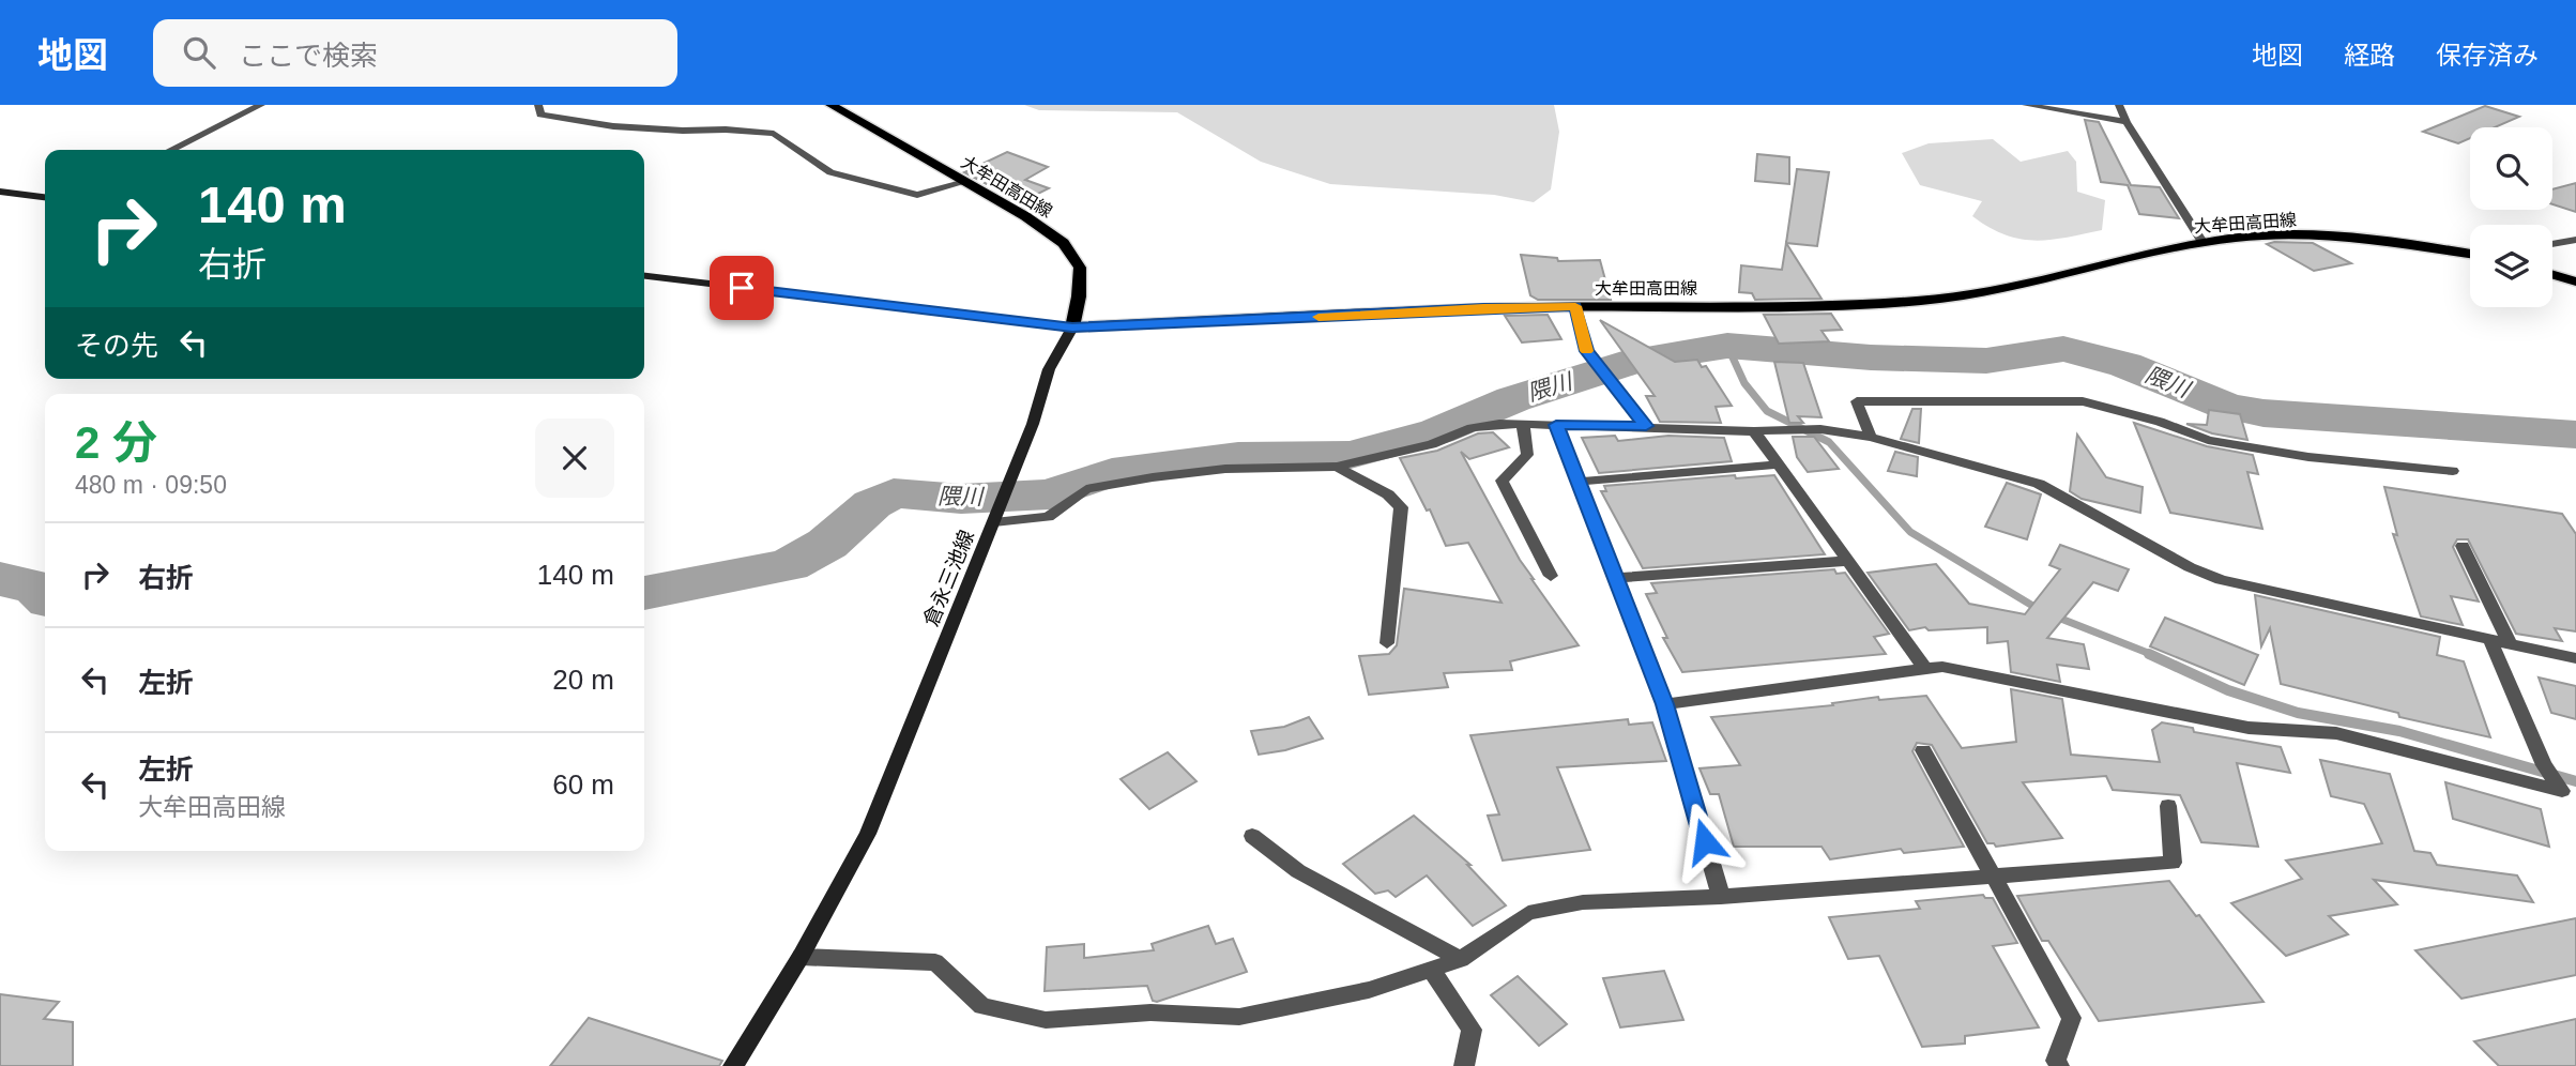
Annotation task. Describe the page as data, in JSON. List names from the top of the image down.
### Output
{
  "streets": {
    "main road": ["大牟田高田線", "倉永三池線"]
  },
  "crossings": [
    ["大牟田高田線", "倉永三池線"]
  ],
  "water": ["隈川"],
  "page": {
    "header": "地図",
    "search": "ここで検索",
    "nav": ["地図", "経路", "保存済み"],
    "turn": ["140 m", "右折"],
    "then": "その先",
    "heading": ["2 分", "480 m · 09:50"],
    "list": [
      {
        "name": "右折",
        "value": "140 m"
      },
      {
        "name": "左折",
        "value": "20 m"
      },
      {
        "name": "左折",
        "note": "大牟田高田線",
        "value": "60 m"
      }
    ]
  }
}
